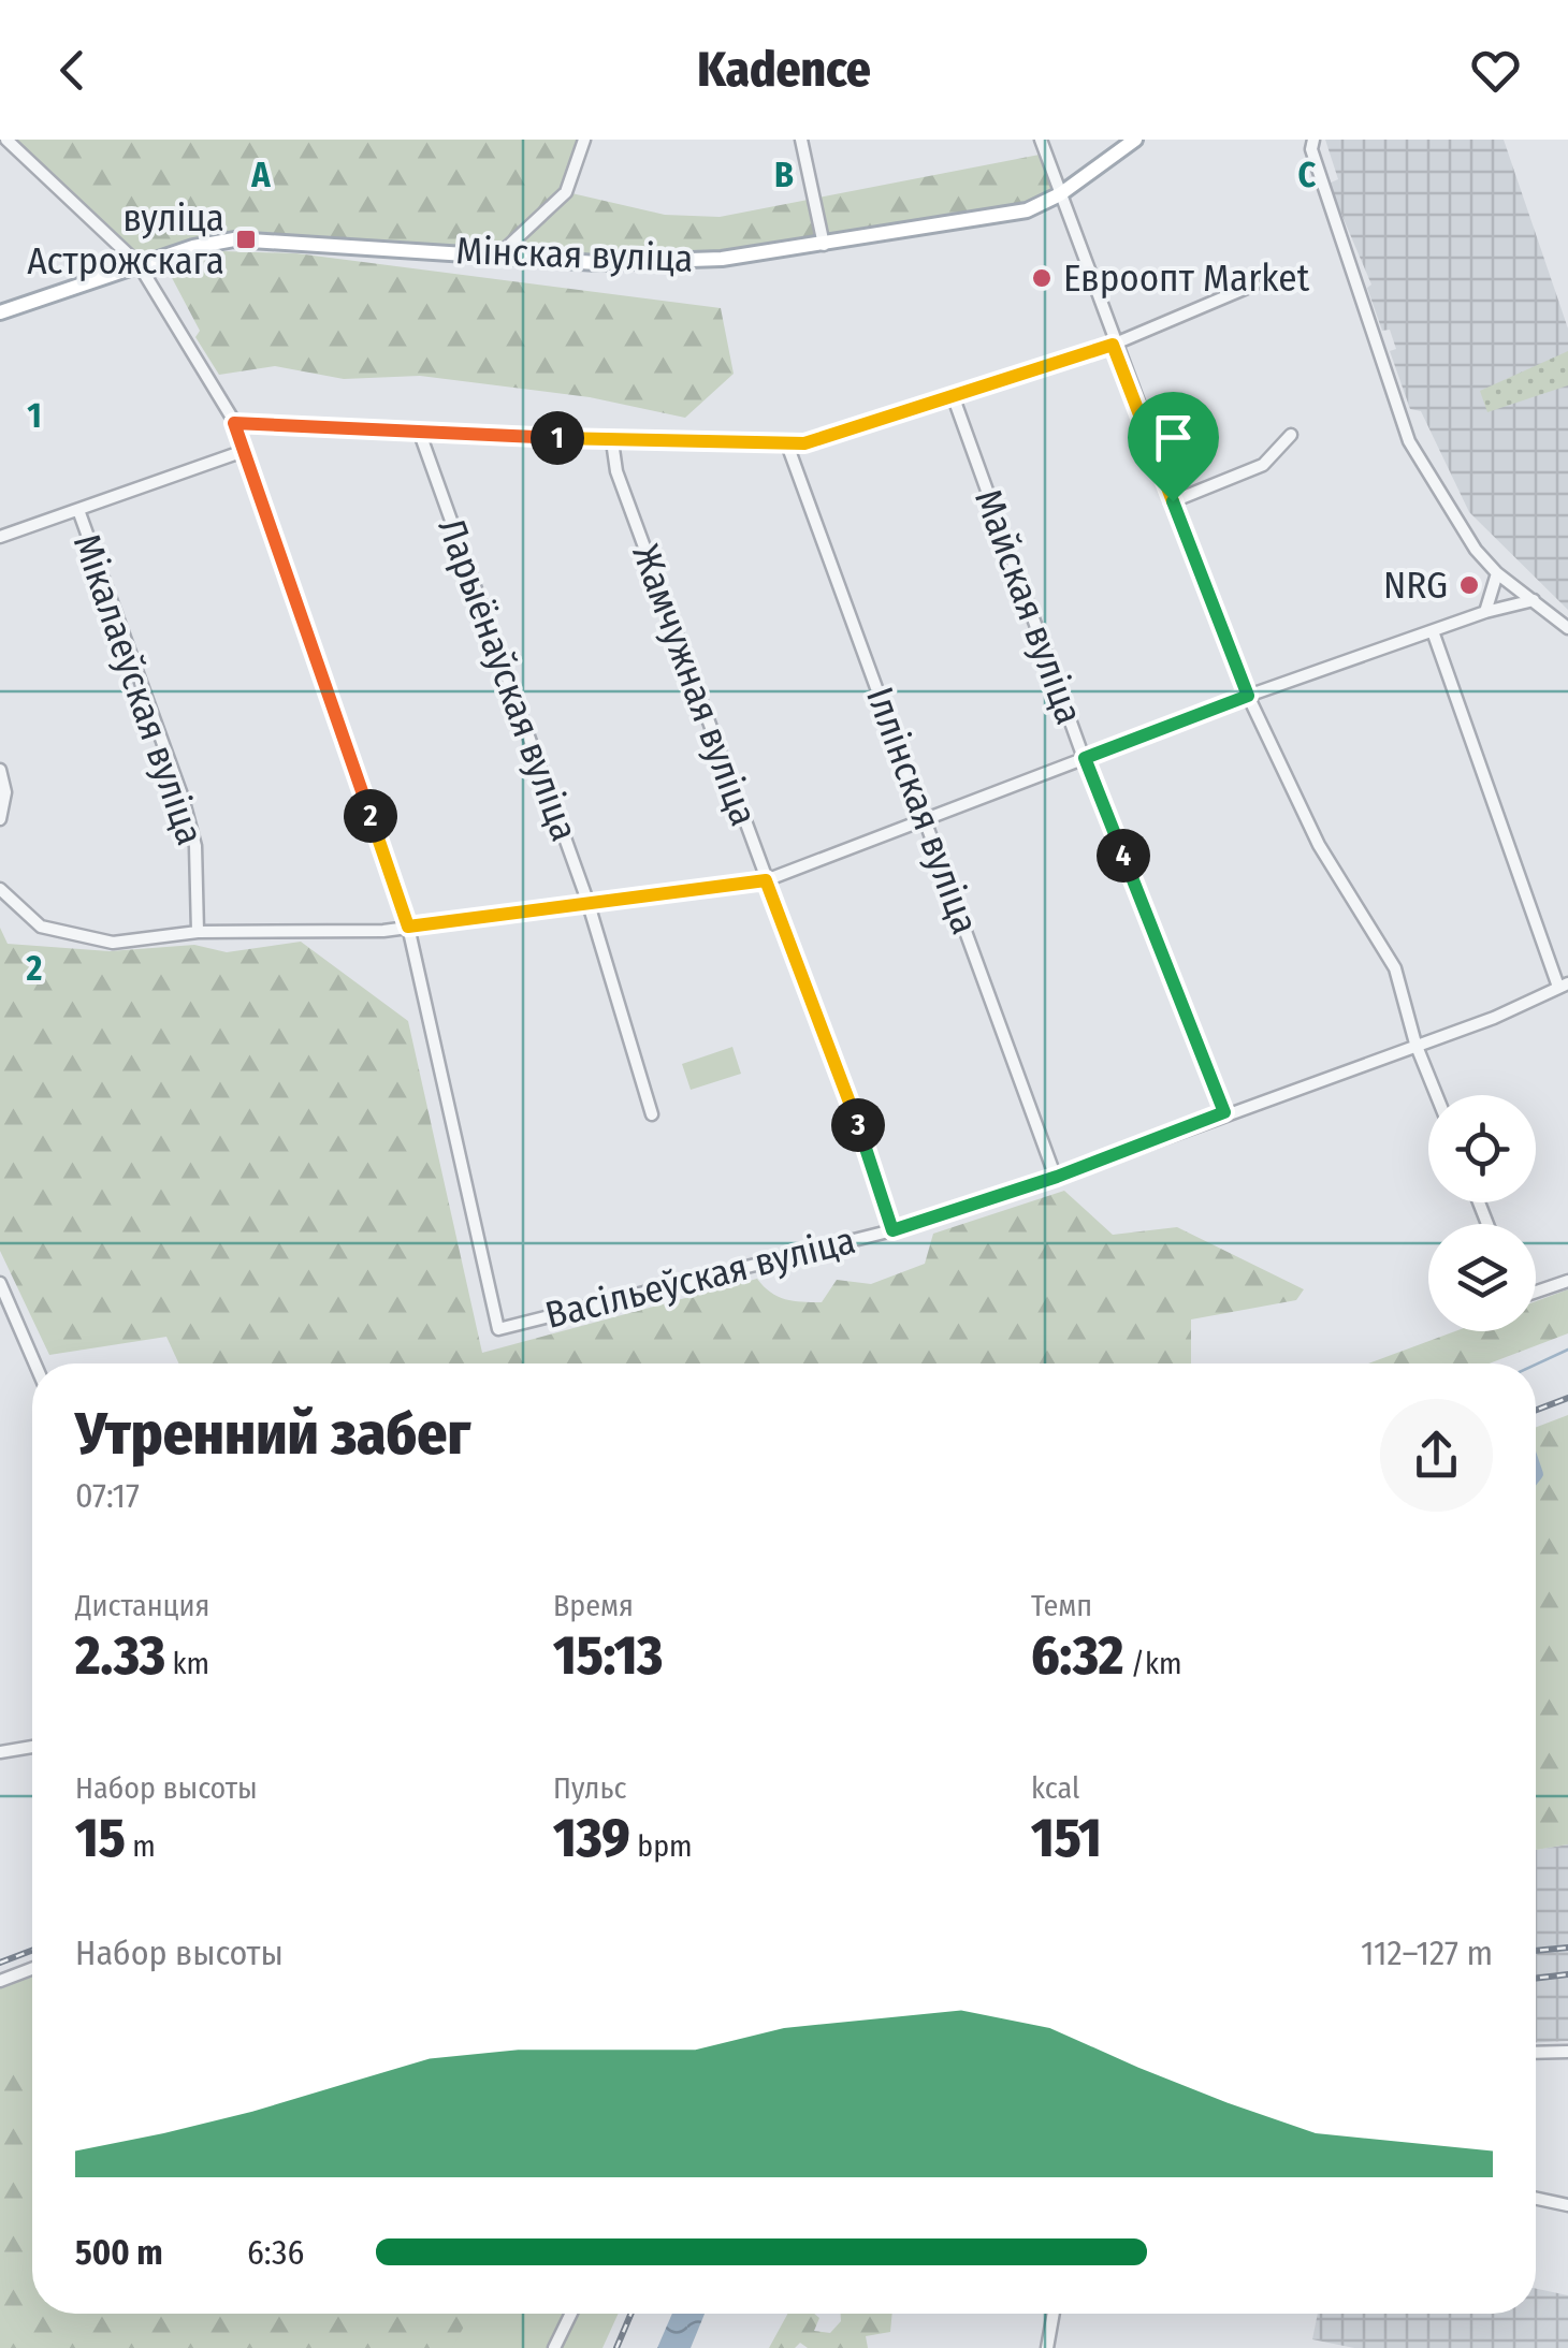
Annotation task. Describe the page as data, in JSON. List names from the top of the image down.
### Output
{
  "streets": {
    "main road": ["Мінская вуліца"],
    "street": [
      "Майская вуліца",
      "Ларыёнаўская вуліца",
      "Жамчужная вуліца",
      "Мікалаеўская вуліца",
      "Іллінская вуліца",
      "Васільеўская вуліца"
    ]
  },
  "crossings": [
    ["Майская вуліца", "Васільеўская вуліца"],
    ["Жамчужная вуліца", "Васільеўская вуліца"],
    ["Іллінская вуліца", "Васільеўская вуліца"]
  ],
  "places": {
    "transit": ["вуліца Астрожскага"],
    "other": ["Евроопт Market", "NRG"]
  },
  "page": {
    "header": "Kadence",
    "pins": [
      "1",
      "2",
      "4",
      "3"
    ],
    "heading": ["Утренний забег", "07:17"],
    "stats": [
      ["Дистанция", "2.33 km"],
      ["Время", "15:13"],
      ["Темп", "6:32 /km"],
      ["Набор высоты", "15 m"],
      ["Пульс", "139 bpm"],
      ["kcal", "151"]
    ],
    "chart": ["Набор высоты", "112–127 m"],
    "list": [
      {
        "name": "500 m",
        "note": "6:36"
      }
    ]
  },
  "grid": {
    "columns": ["A", "B", "C"],
    "rows": ["1", "2"]
  }
}
